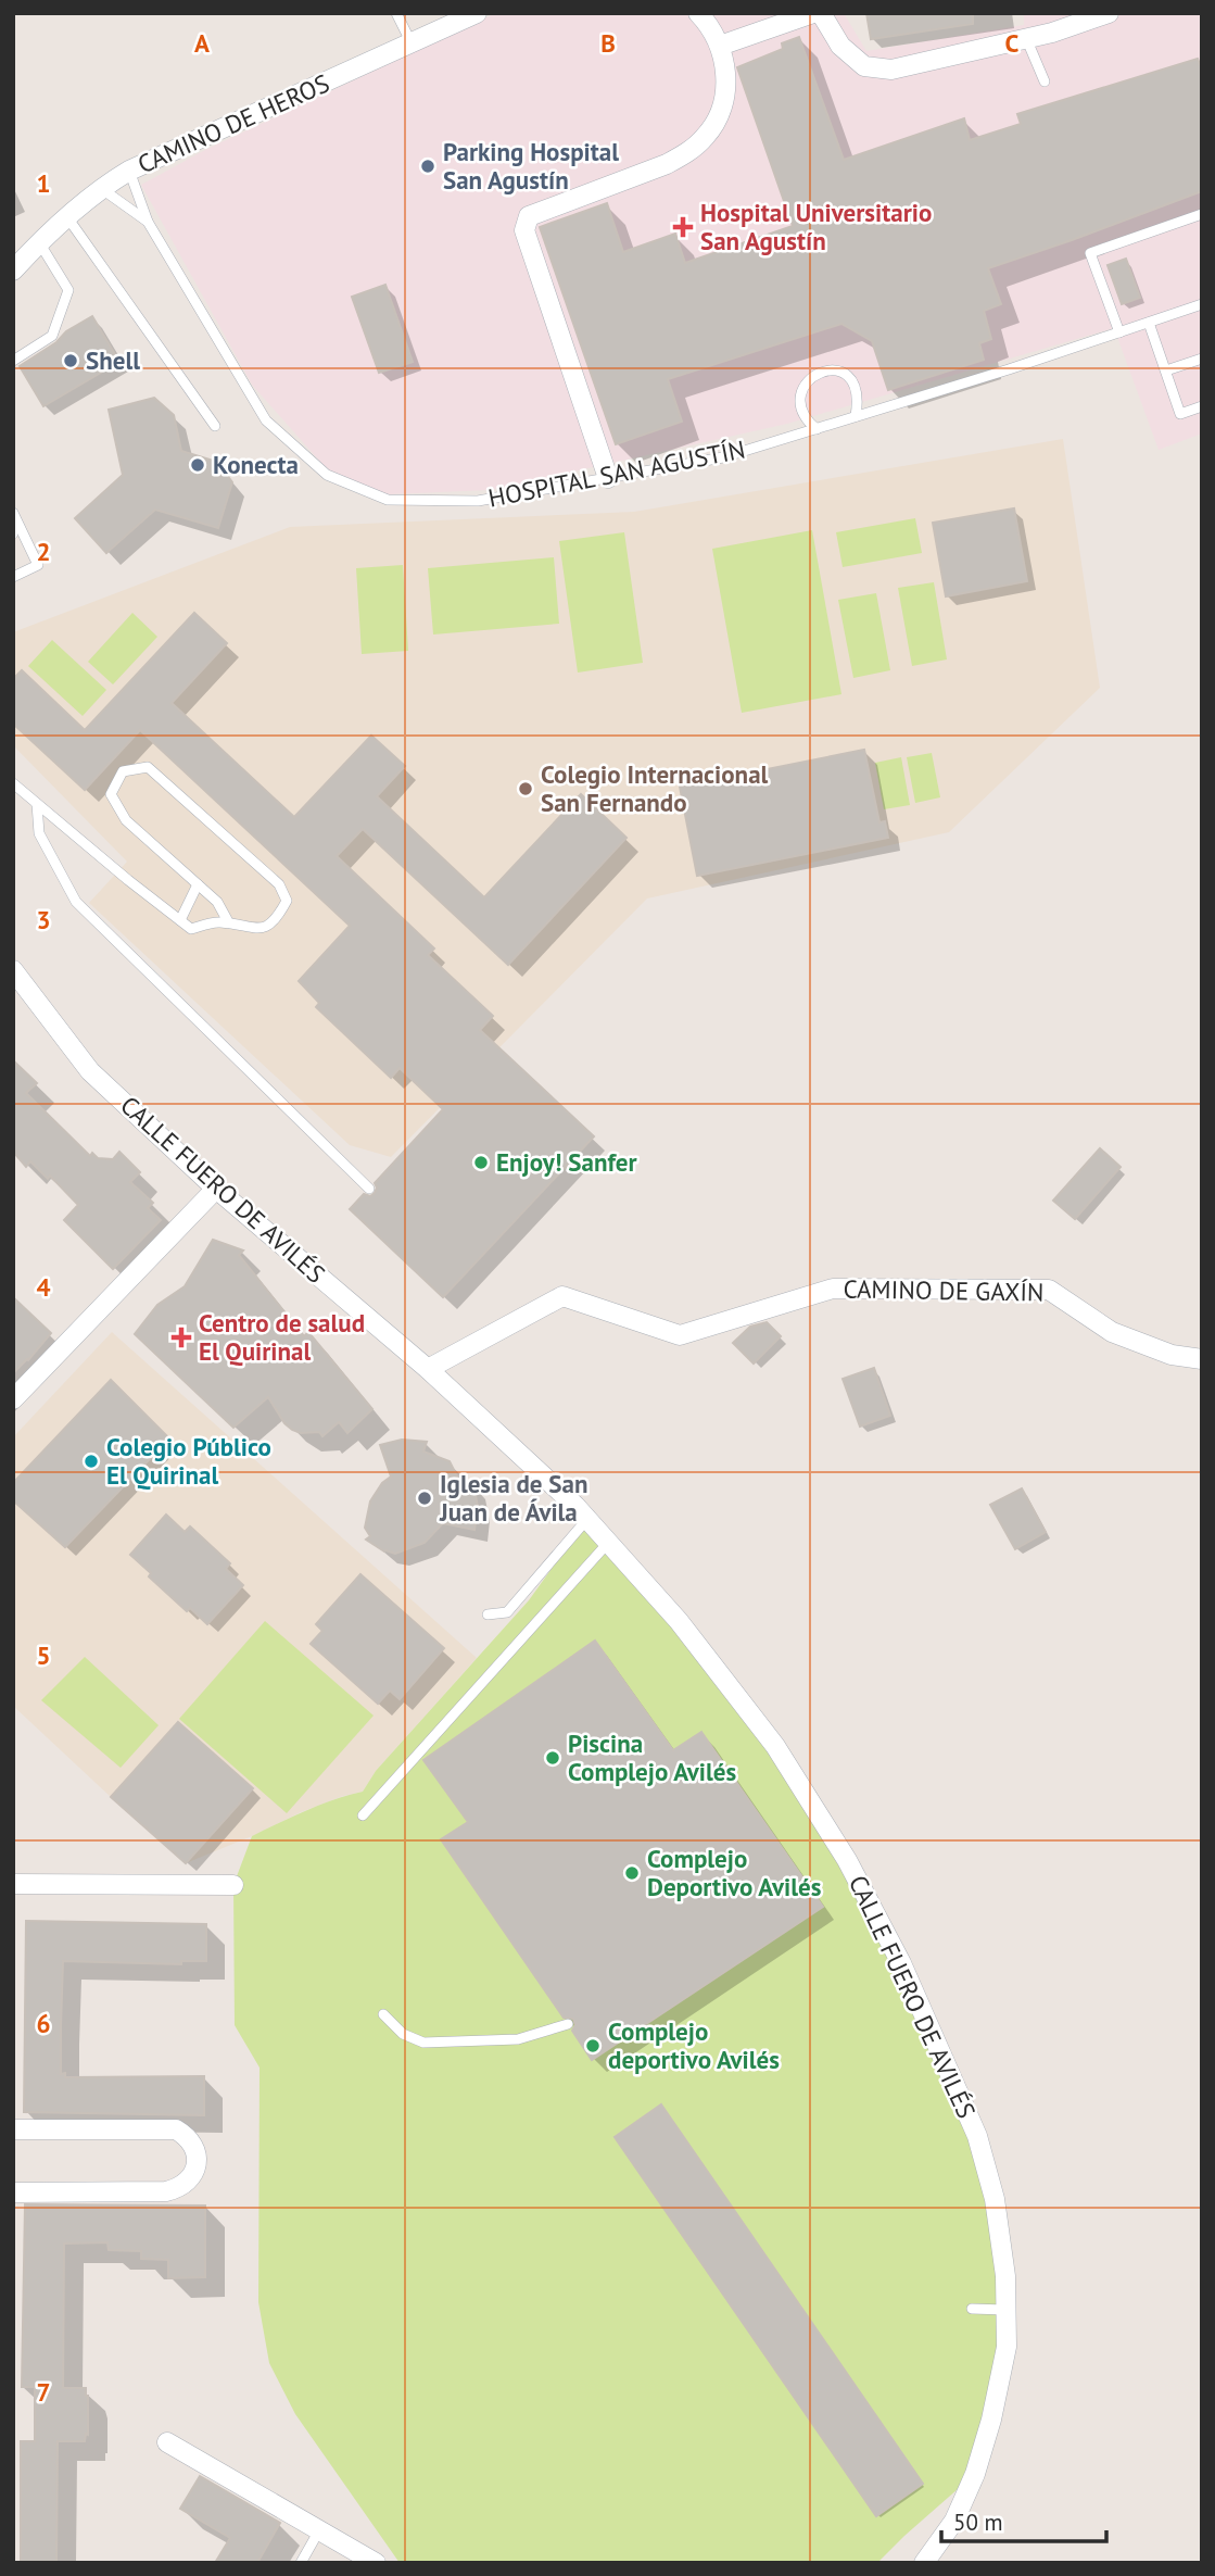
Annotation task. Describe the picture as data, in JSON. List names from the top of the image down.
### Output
{
  "streets": {
    "street": ["CAMINO DE HEROS", "CALLE FUERO DE AVILÉS", "CAMINO DE GAXÍN"],
    "lane": ["HOSPITAL SAN AGUSTÍN"]
  },
  "crossings": [
    ["CAMINO DE HEROS", "HOSPITAL SAN AGUSTÍN"],
    ["CALLE FUERO DE AVILÉS", "CAMINO DE GAXÍN"]
  ],
  "places": {
    "other": [
      "Parking Hospital San Agustín",
      "Shell",
      "Konecta",
      "Colegio Internacional San Fernando",
      "Enjoy! Sanfer",
      "Colegio Público El Quirinal",
      "Iglesia de San Juan de Ávila",
      "Piscina Complejo Avilés",
      "Complejo Deportivo Avilés",
      "Complejo deportivo Avilés"
    ],
    "health": ["Hospital Universitario San Agustín", "Centro de salud El Quirinal"]
  },
  "scale_bar": "50 m",
  "grid": {
    "columns": ["A", "B", "C"],
    "rows": [
      "1",
      "2",
      "3",
      "4",
      "5",
      "6",
      "7"
    ]
  }
}
